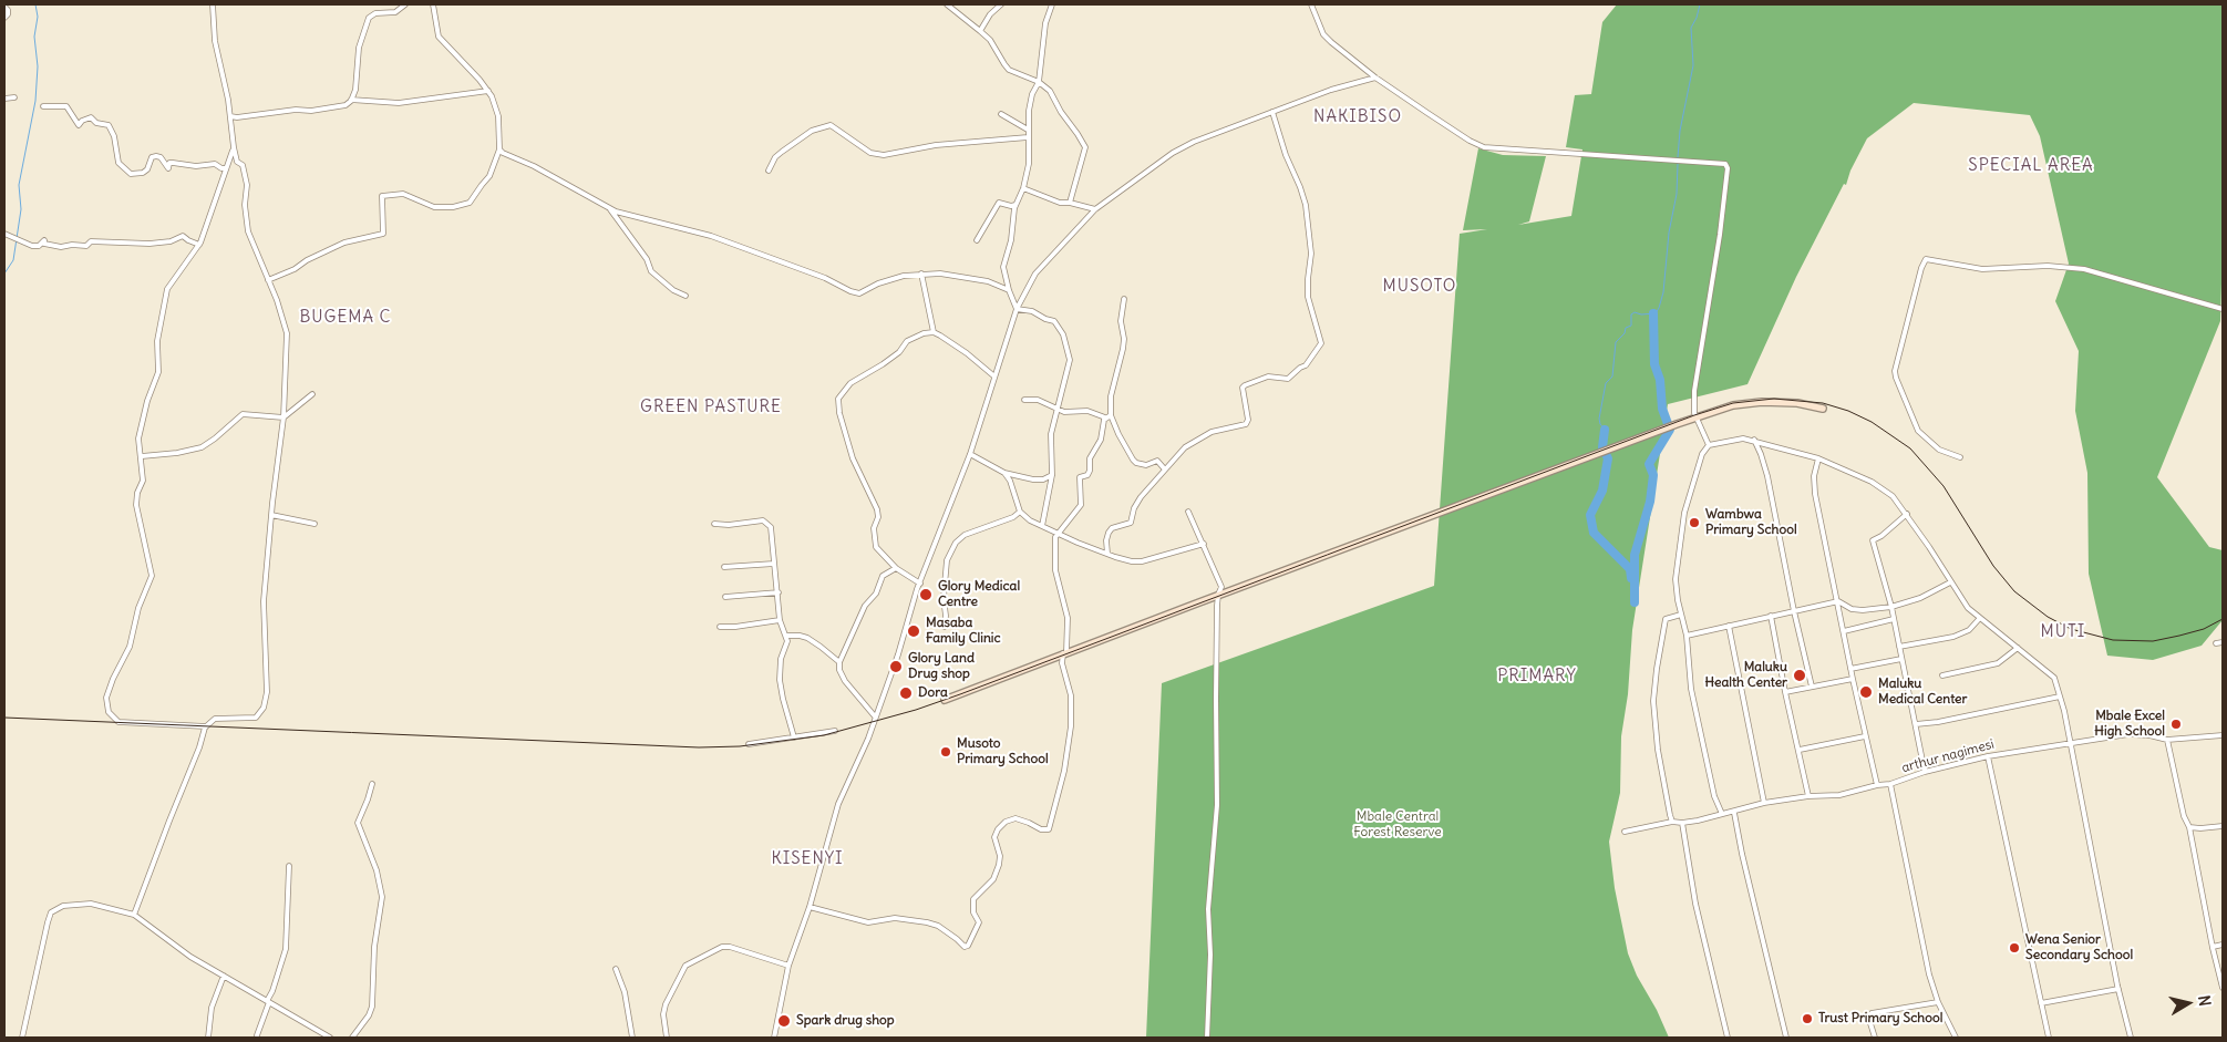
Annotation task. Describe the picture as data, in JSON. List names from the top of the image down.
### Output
{
  "streets": {
    "street": ["arthur nagimesi"]
  },
  "districts": [
    "NAKIBISO",
    "SPECIAL AREA",
    "MUSOTO",
    "BUGEMA C",
    "GREEN PASTURE",
    "MUTI",
    "PRIMARY",
    "KISENYI"
  ],
  "parks": ["Mbale Central Forest Reserve"],
  "places": [
    "Wambwa Primary School",
    "Glory Medical Centre",
    "Masaba Family Clinic",
    "Glory Land Drug shop",
    "Maluku Health Center",
    "Maluku Medical Center",
    "Dora",
    "Mbale Excel High School",
    "Musoto Primary School",
    "Wena Senior Secondary School",
    "Trust Primary School",
    "Spark drug shop"
  ],
  "north": "right"
}
